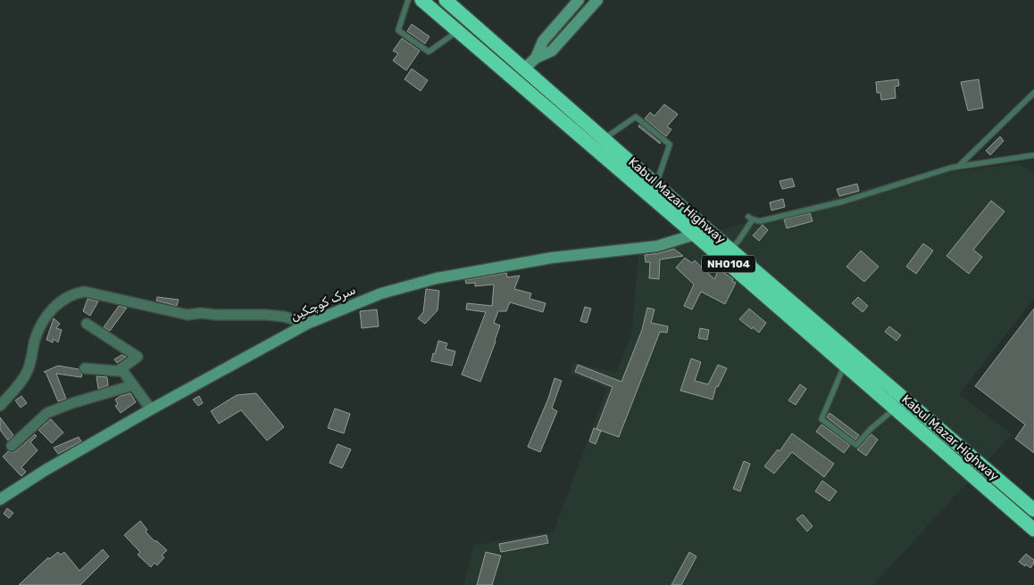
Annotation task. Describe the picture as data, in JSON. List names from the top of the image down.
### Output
{
  "streets": {
    "highway": ["Kabul Mazar Highway", "NH0104"],
    "main road": ["سرک کوچکین"]
  },
  "crossings": [
    ["Kabul Mazar Highway", "سرک کوچکین"]
  ]
}
